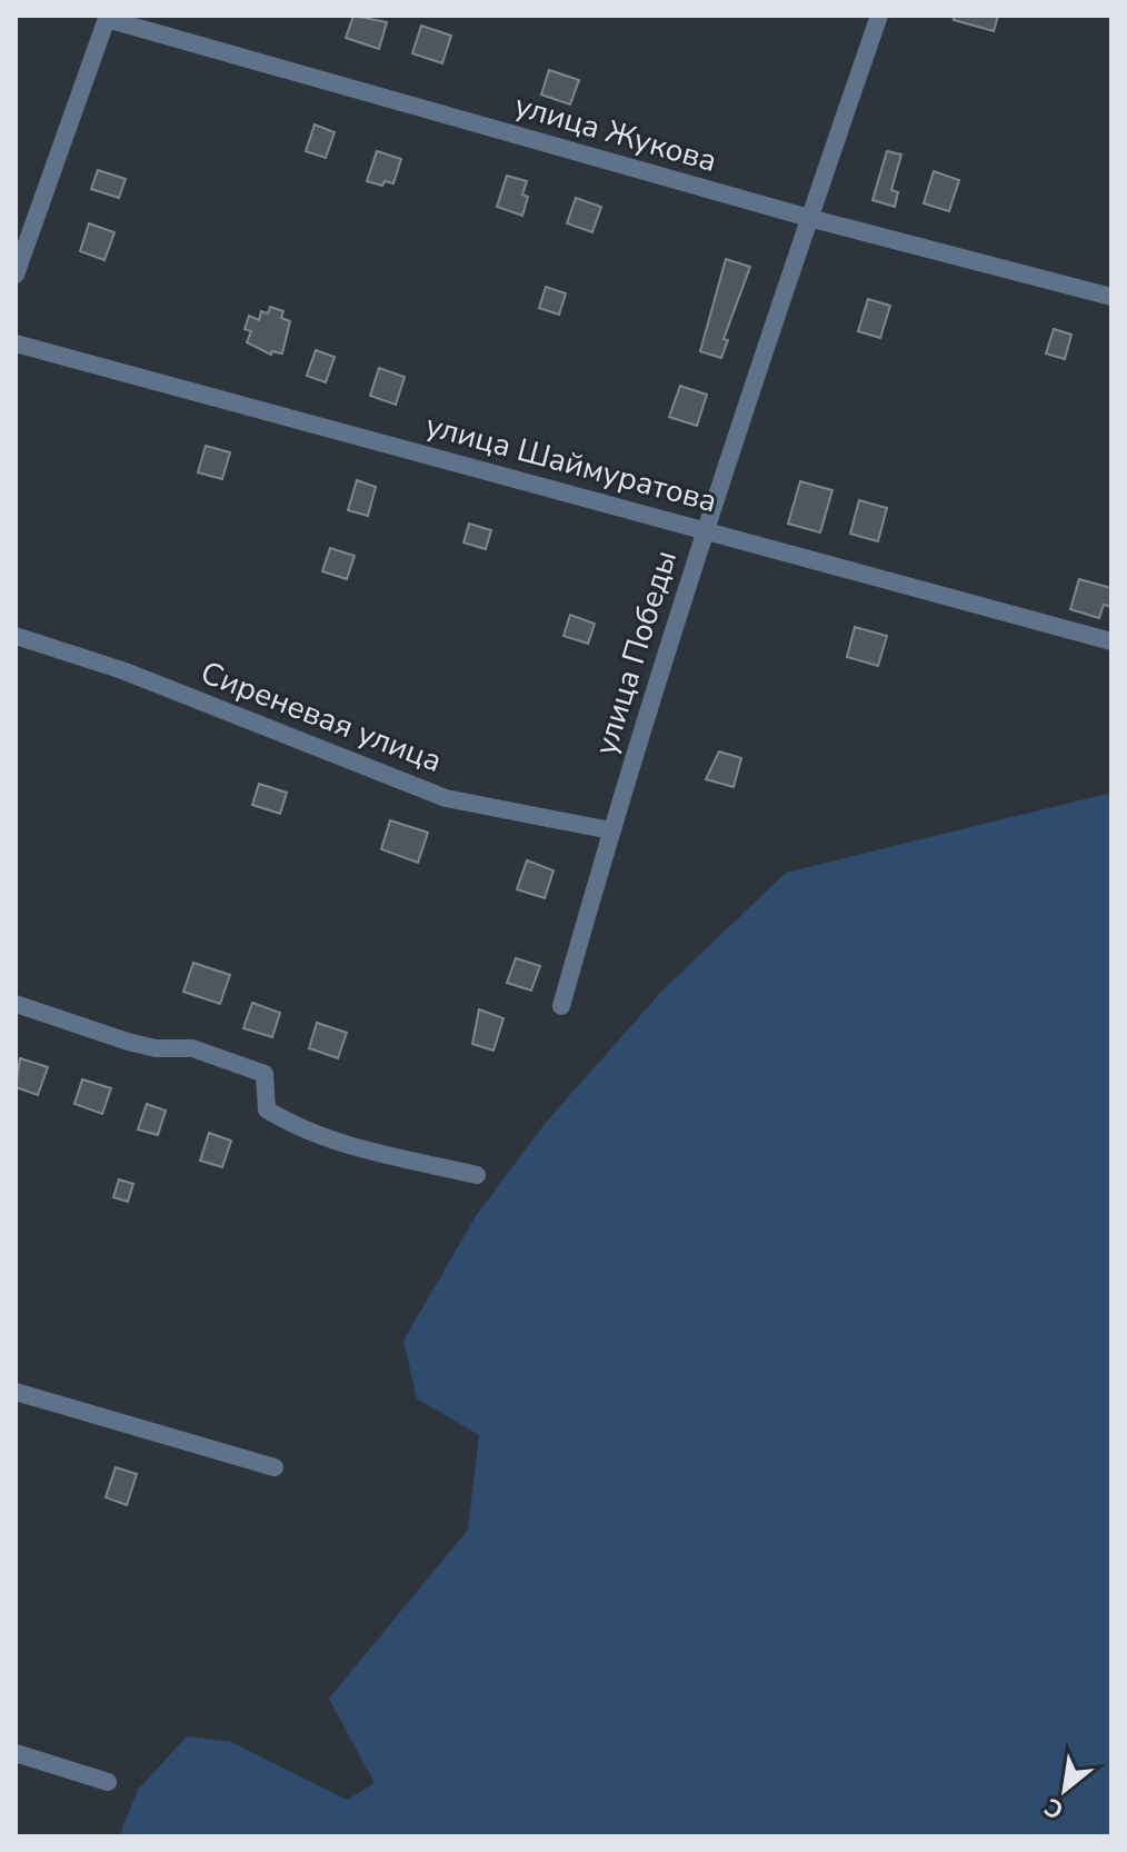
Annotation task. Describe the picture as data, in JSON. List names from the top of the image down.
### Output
{
  "streets": {
    "street": [
      "улица Жукова",
      "улица Шаймуратова",
      "улица Победы",
      "Сиреневая улица"
    ]
  },
  "crossings": [
    ["улица Жукова", "улица Победы"],
    ["улица Шаймуратова", "улица Победы"],
    ["улица Победы", "Сиреневая улица"]
  ],
  "north": "bottom left"
}
